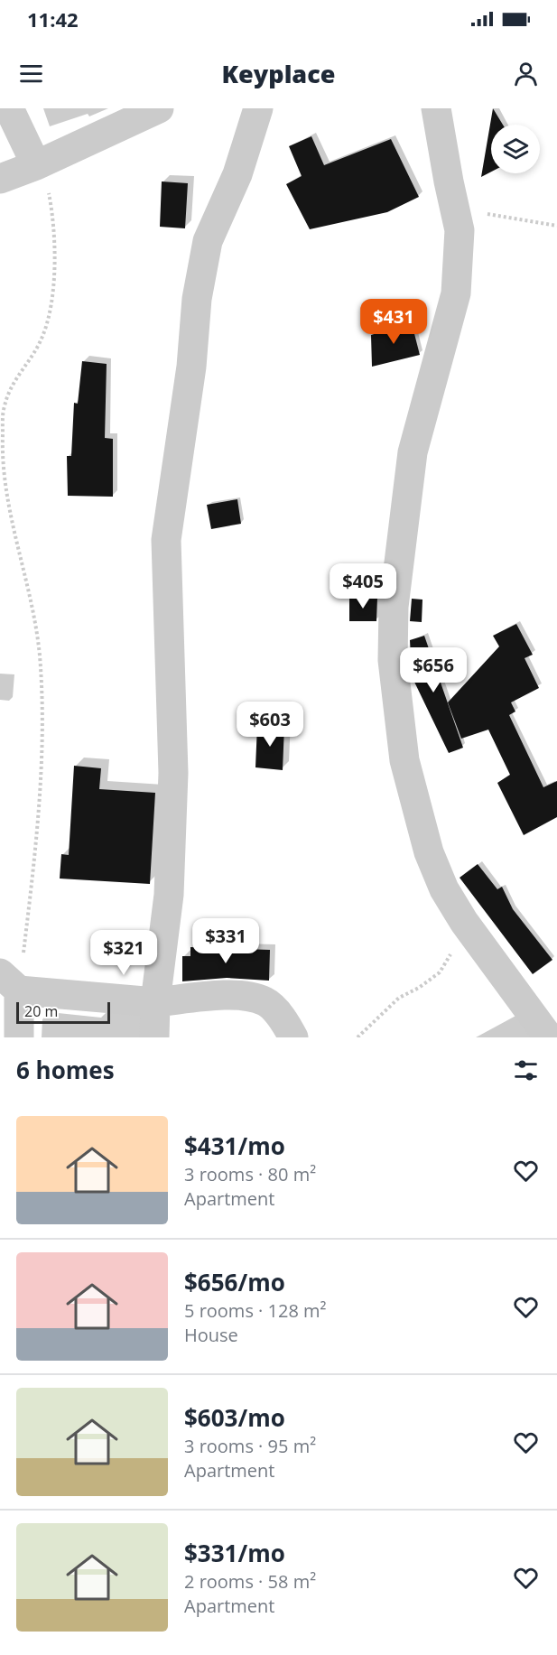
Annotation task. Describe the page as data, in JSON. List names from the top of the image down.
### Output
{
  "scale_bar": "20 m",
  "page": {
    "status": "11:42",
    "header": "Keyplace",
    "price": [
      "$431",
      "$405",
      "$656",
      "$603",
      "$331",
      "$321"
    ],
    "scale": "20 m",
    "heading": "6 homes",
    "list": [
      {
        "name": "$431/mo",
        "note": "3 rooms · 80 m² · Apartment"
      },
      {
        "name": "$656/mo",
        "note": "5 rooms · 128 m² · House"
      },
      {
        "name": "$603/mo",
        "note": "3 rooms · 95 m² · Apartment"
      },
      {
        "name": "$331/mo",
        "note": "2 rooms · 58 m² · Apartment"
      }
    ]
  }
}
